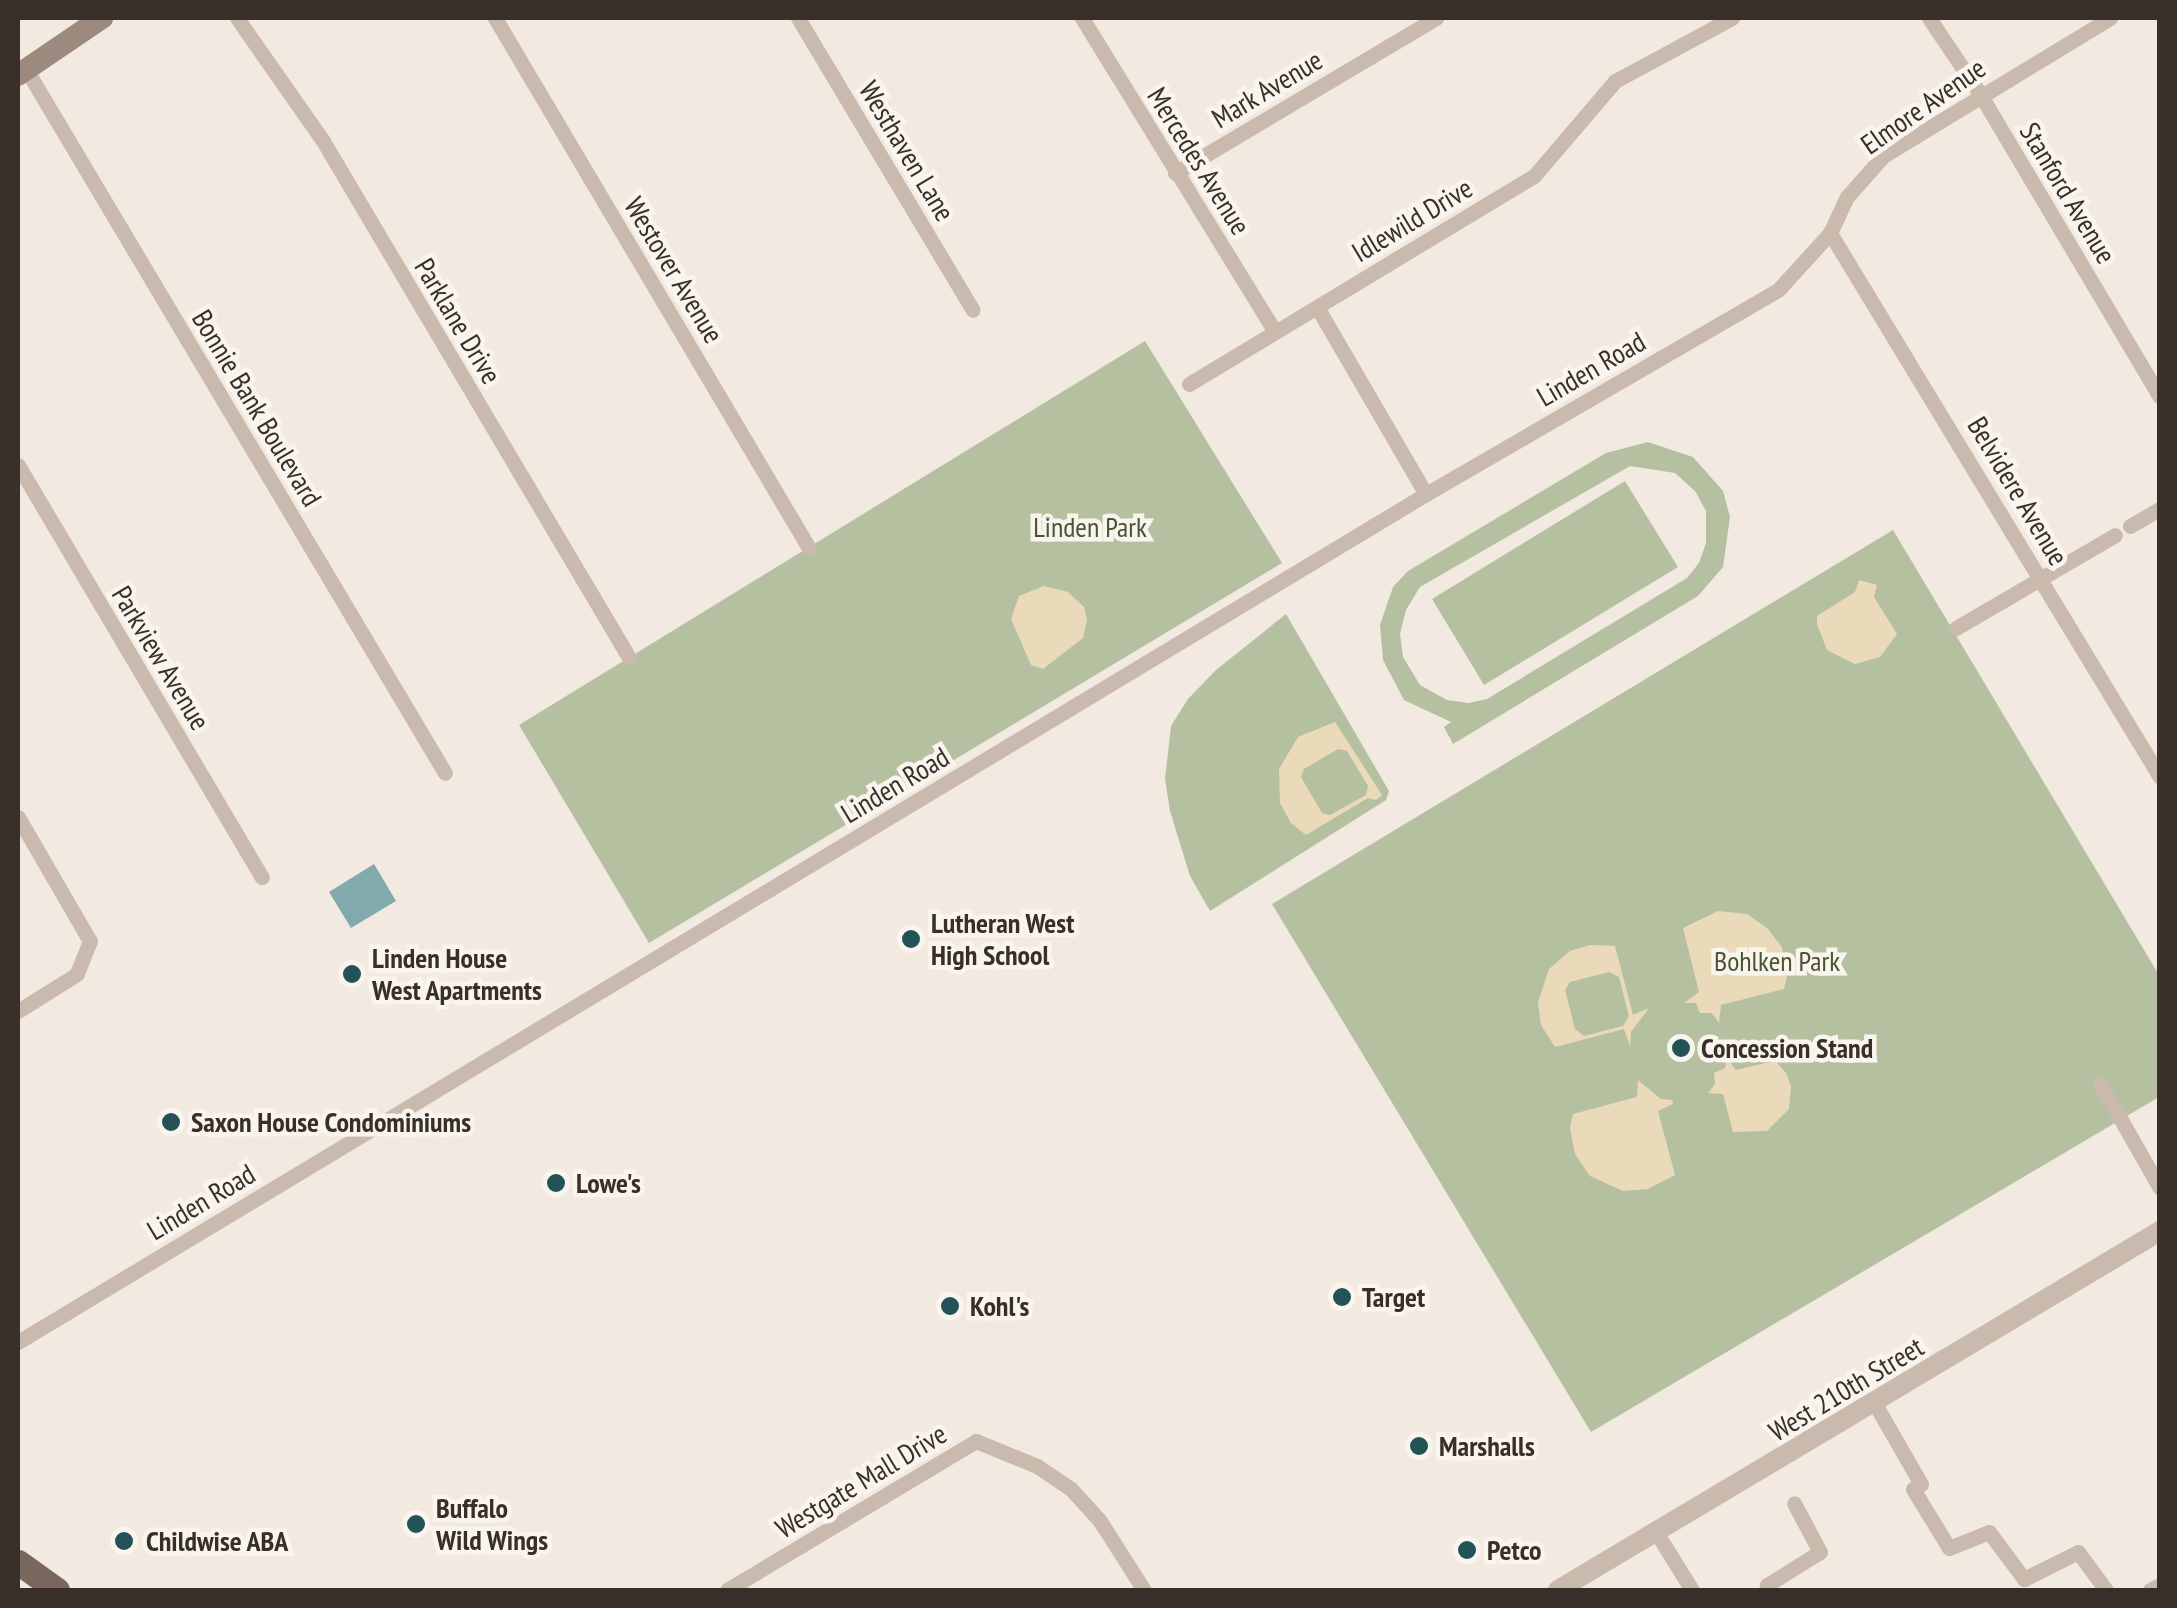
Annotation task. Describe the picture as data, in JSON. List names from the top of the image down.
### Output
{
  "streets": {
    "street": [
      "Mark Avenue",
      "Elmore Avenue",
      "Westhaven Lane",
      "Mercedes Avenue",
      "Stanford Avenue",
      "Idlewild Drive",
      "Westover Avenue",
      "Parklane Drive",
      "Linden Road",
      "Bonnie Bank Boulevard",
      "Belvidere Avenue",
      "Parkview Avenue",
      "West 210th Street",
      "Westgate Mall Drive"
    ]
  },
  "crossings": [
    ["Mark Avenue", "Mercedes Avenue"],
    ["Elmore Avenue", "Stanford Avenue"],
    ["Elmore Avenue", "Linden Road"],
    ["Elmore Avenue", "Belvidere Avenue"],
    ["Mercedes Avenue", "Idlewild Drive"]
  ],
  "parks": ["Linden Park", "Bohlken Park"],
  "places": [
    "Lutheran West High School",
    "Linden House West Apartments",
    "Concession Stand",
    "Saxon House Condominiums",
    "Lowe's",
    "Target",
    "Kohl's",
    "Marshalls",
    "Buffalo Wild Wings",
    "Childwise ABA",
    "Petco"
  ]
}
